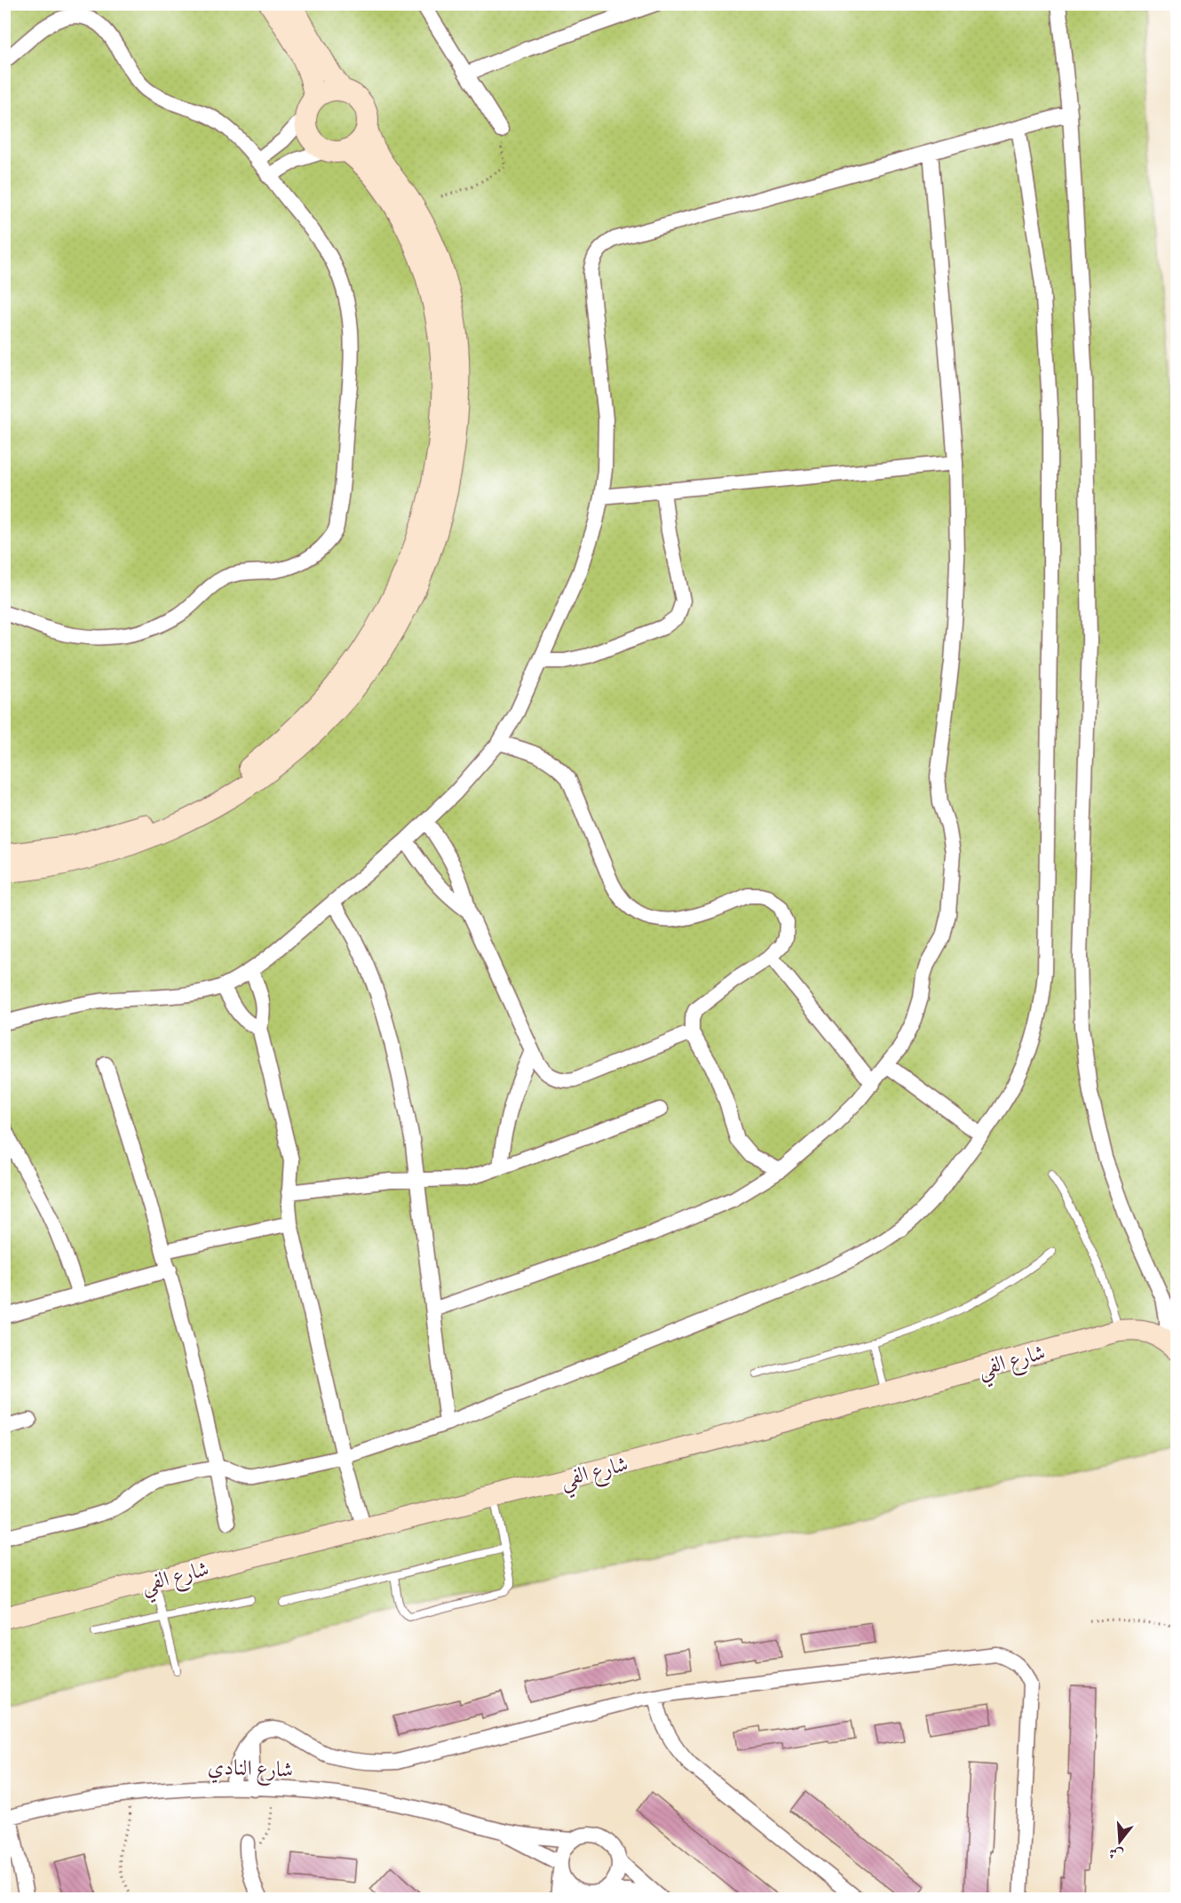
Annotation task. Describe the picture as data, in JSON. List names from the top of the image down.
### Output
{
  "streets": {
    "street": ["شارع الفي", "شارع النادي"]
  },
  "north": "bottom"
}
